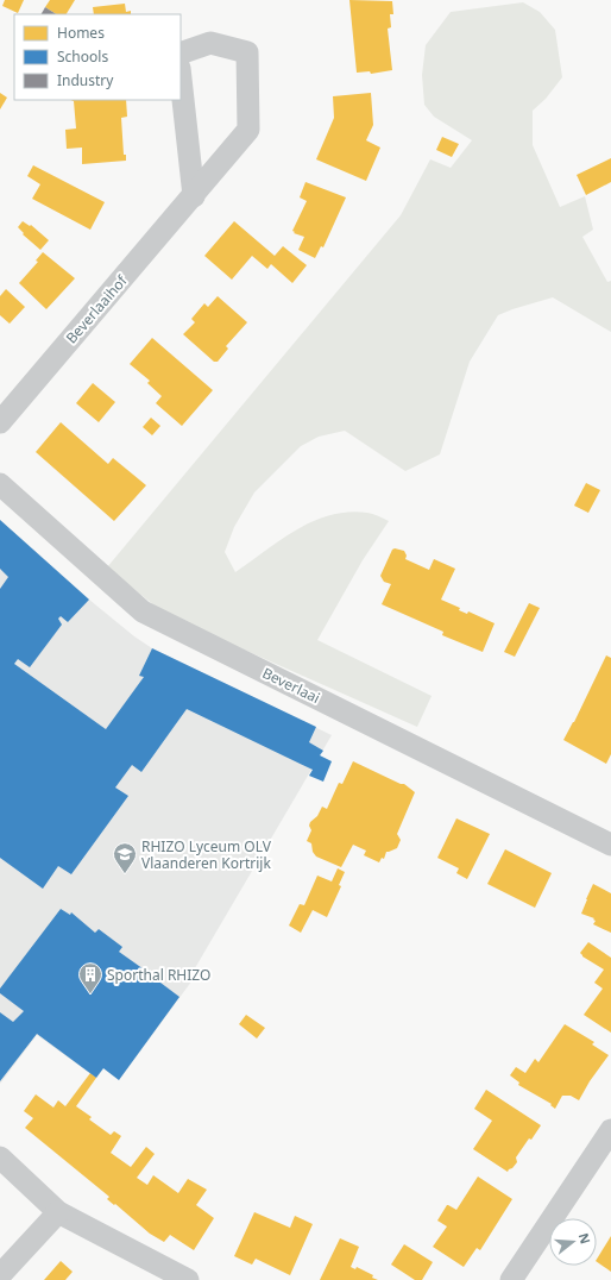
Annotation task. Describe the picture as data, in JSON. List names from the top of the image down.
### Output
{
  "streets": {
    "street": ["Beverlaaihof", "Beverlaai"]
  },
  "places": {
    "school or university": ["RHIZO Lyceum OLV Vlaanderen Kortrijk"],
    "building": ["Sporthal RHIZO"]
  },
  "legend": ["Homes", "Schools", "Industry"],
  "north": "right"
}
